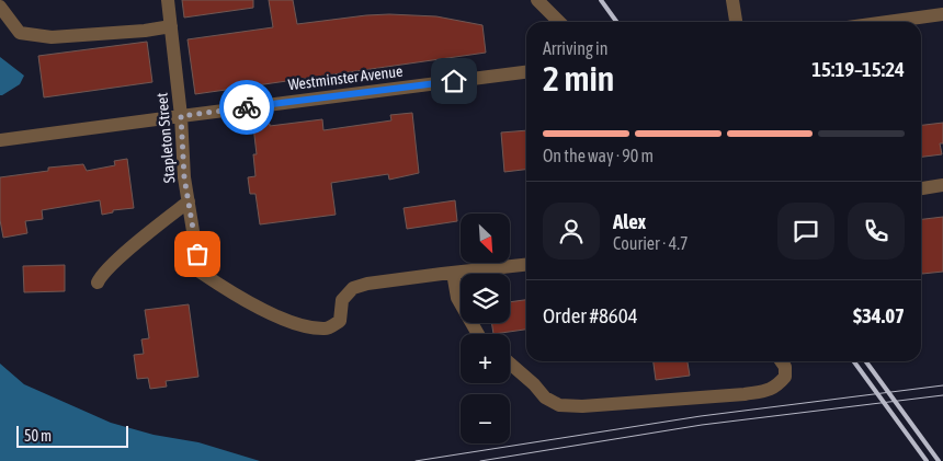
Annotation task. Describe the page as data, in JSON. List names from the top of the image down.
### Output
{
  "streets": {
    "street": ["Westminster Avenue", "Stapleton Street"]
  },
  "crossings": [
    ["Westminster Avenue", "Stapleton Street"]
  ],
  "scale_bar": "50 m",
  "north": "bottom right",
  "page": {
    "heading": ["2 min", "Arriving in", "15:19–15:24"],
    "panel": [
      "Alex",
      "Courier · 4.7",
      "Order #8604",
      "$34.07"
    ],
    "bar": "On the way · 90 m",
    "map_buttons": ["+", "−"],
    "scale": "50 m"
  }
}
